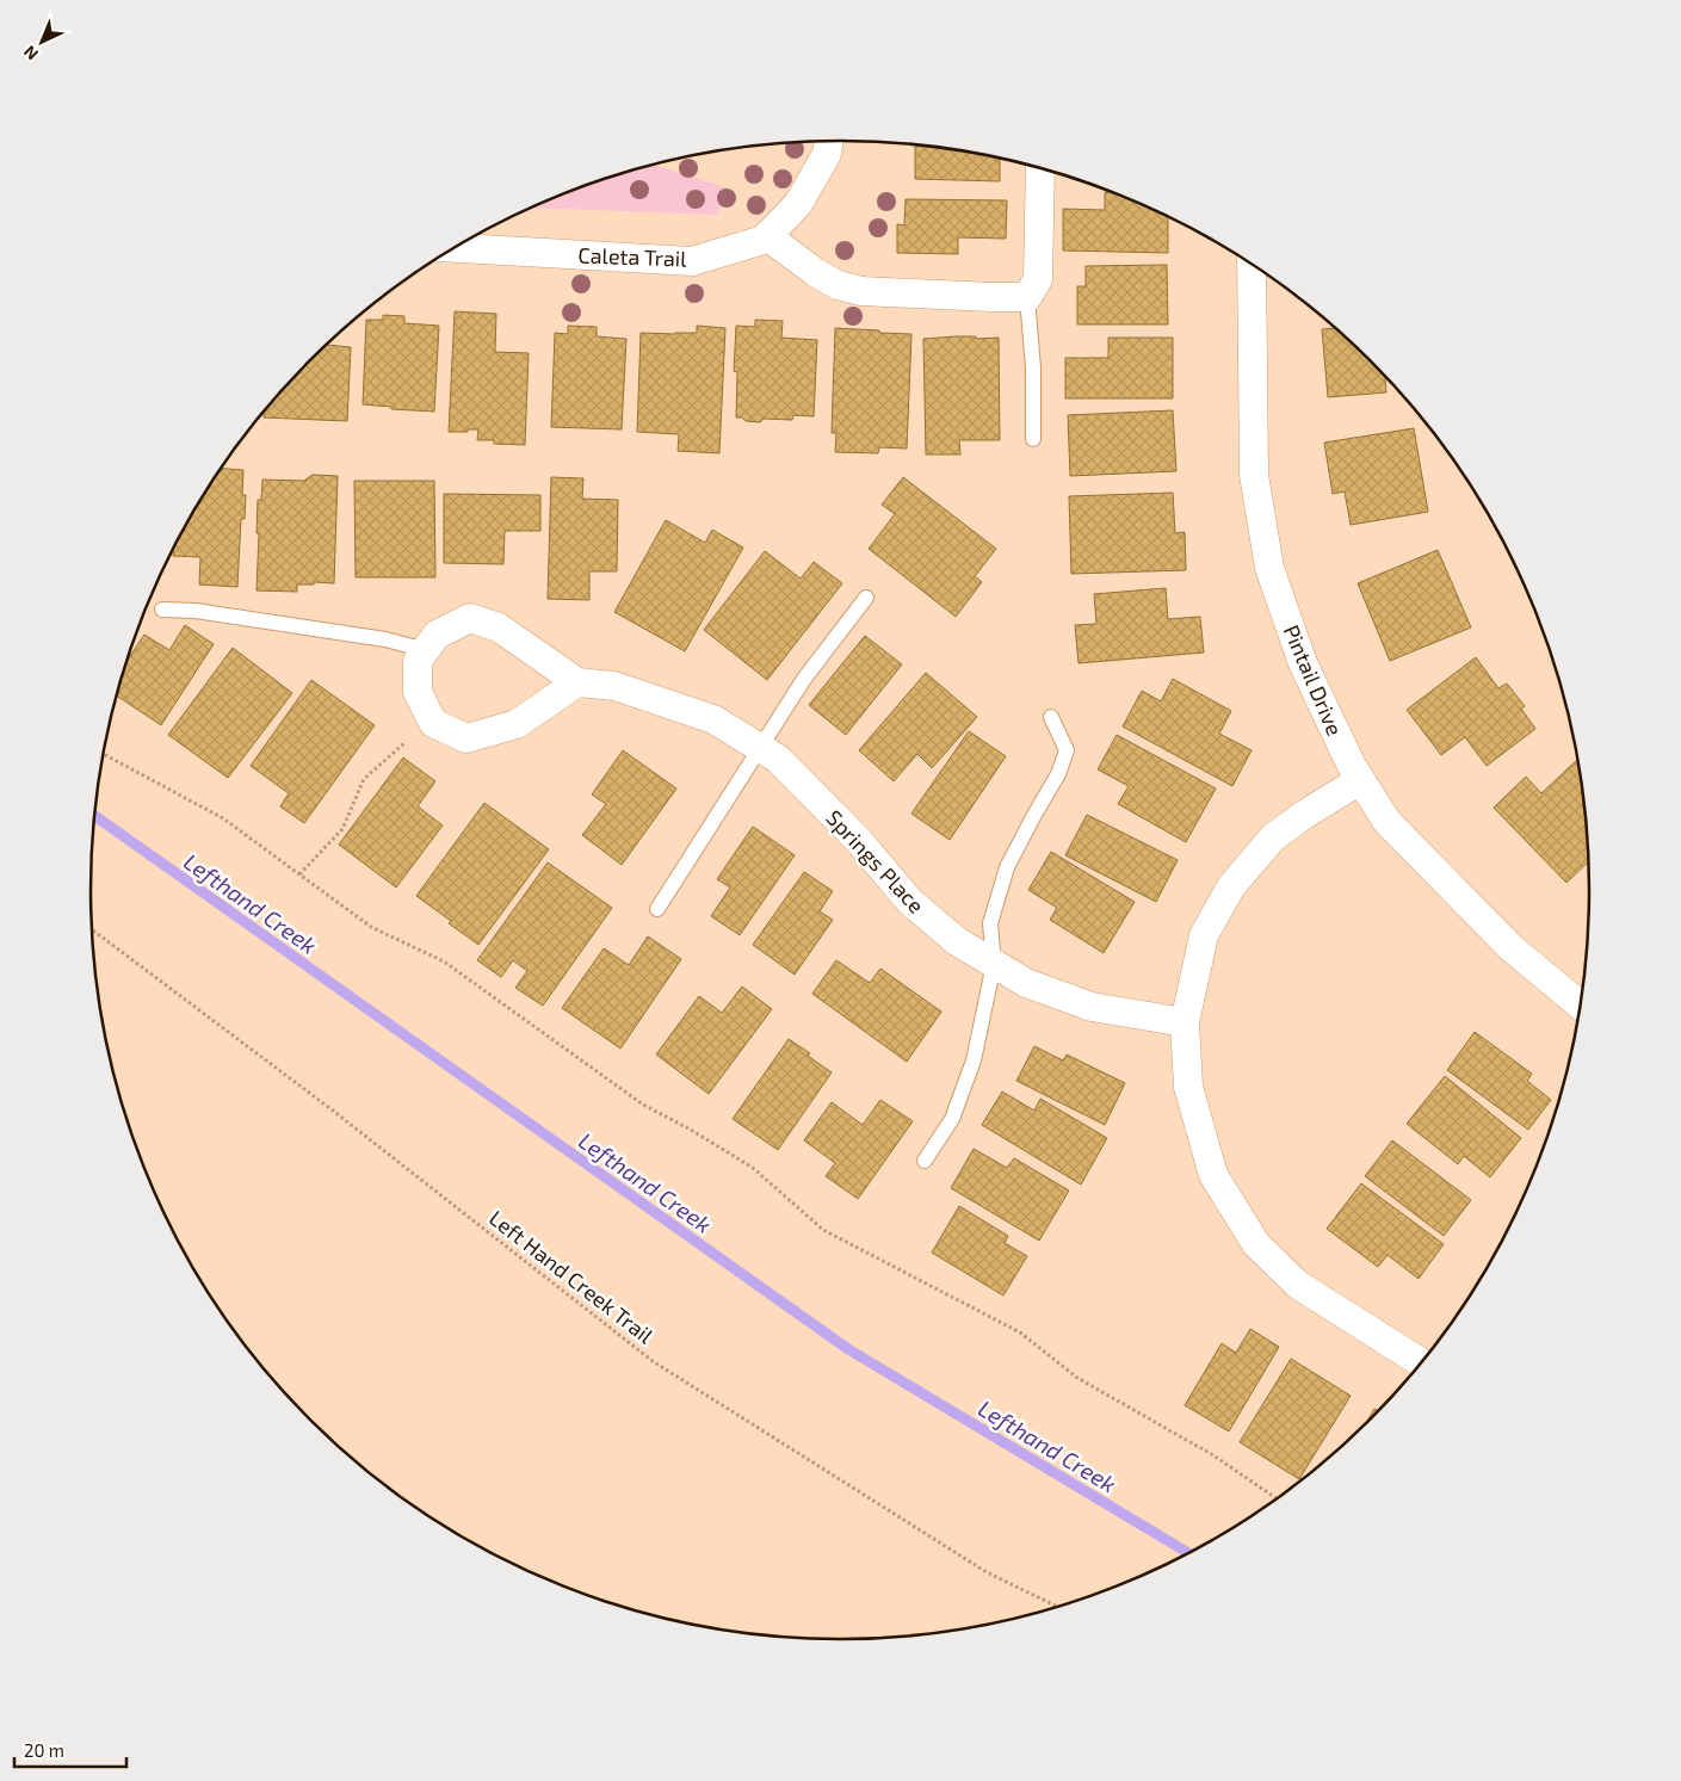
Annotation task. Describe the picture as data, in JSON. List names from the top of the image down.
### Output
{
  "streets": {
    "street": ["Caleta Trail", "Pintail Drive", "Springs Place"],
    "path": ["Left Hand Creek Trail"]
  },
  "water": ["Lefthand Creek"],
  "scale_bar": "20 m",
  "north": "bottom left"
}
